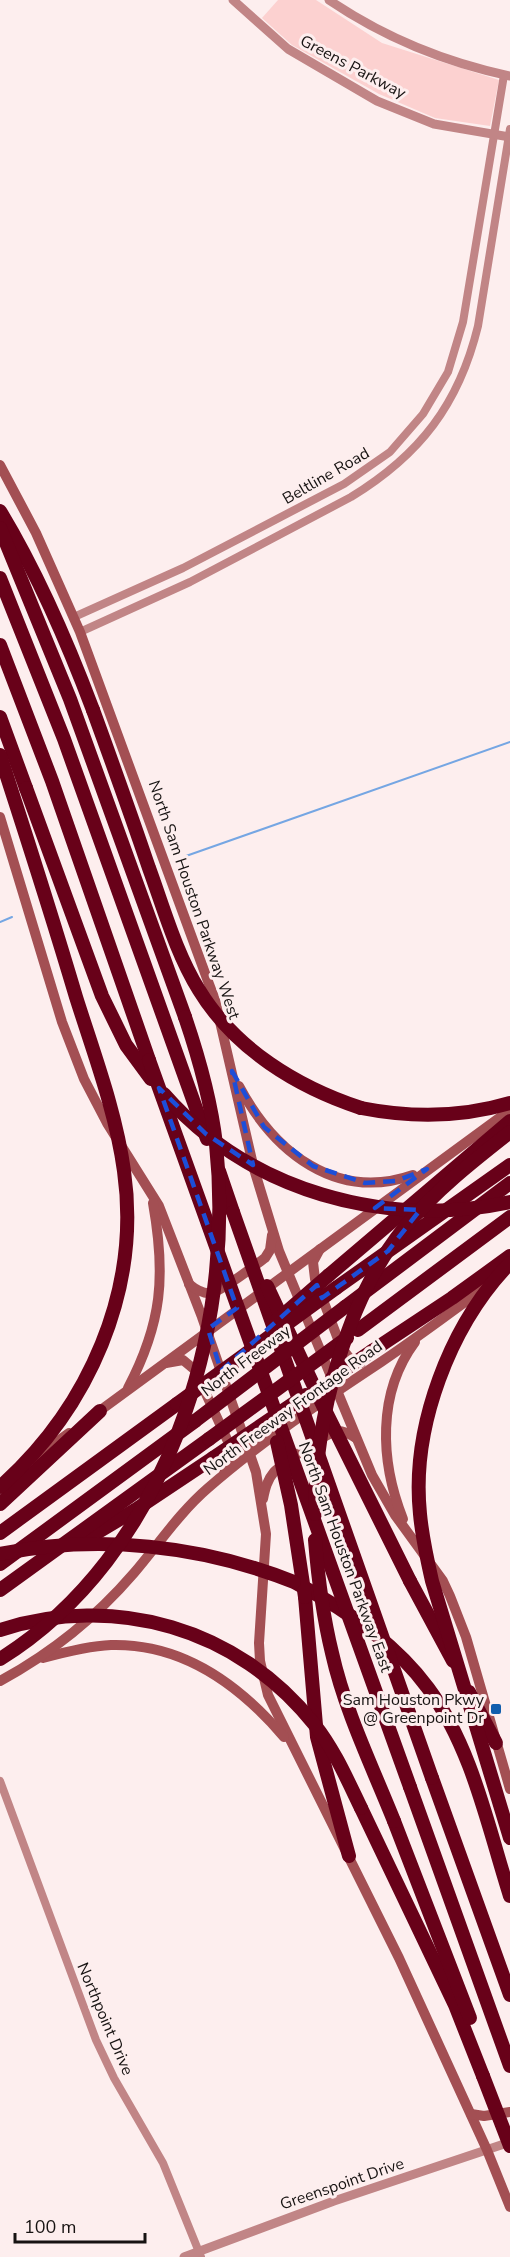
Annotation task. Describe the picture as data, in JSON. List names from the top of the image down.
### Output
{
  "streets": {
    "highway": ["North Freeway", "North Sam Houston Parkway East"],
    "main road": ["North Sam Houston Parkway West", "North Freeway Frontage Road"],
    "street": [
      "Greens Parkway",
      "Beltline Road",
      "Northpoint Drive",
      "Greenspoint Drive"
    ]
  },
  "crossings": [
    ["Greens Parkway", "Beltline Road"],
    ["Beltline Road", "North Sam Houston Parkway West"],
    ["North Sam Houston Parkway West", "North Freeway Frontage Road"],
    ["Northpoint Drive", "Greenspoint Drive"]
  ],
  "places": {
    "transit": ["Sam Houston Pkwy @ Greenpoint Dr"]
  },
  "scale_bar": "100 m"
}
